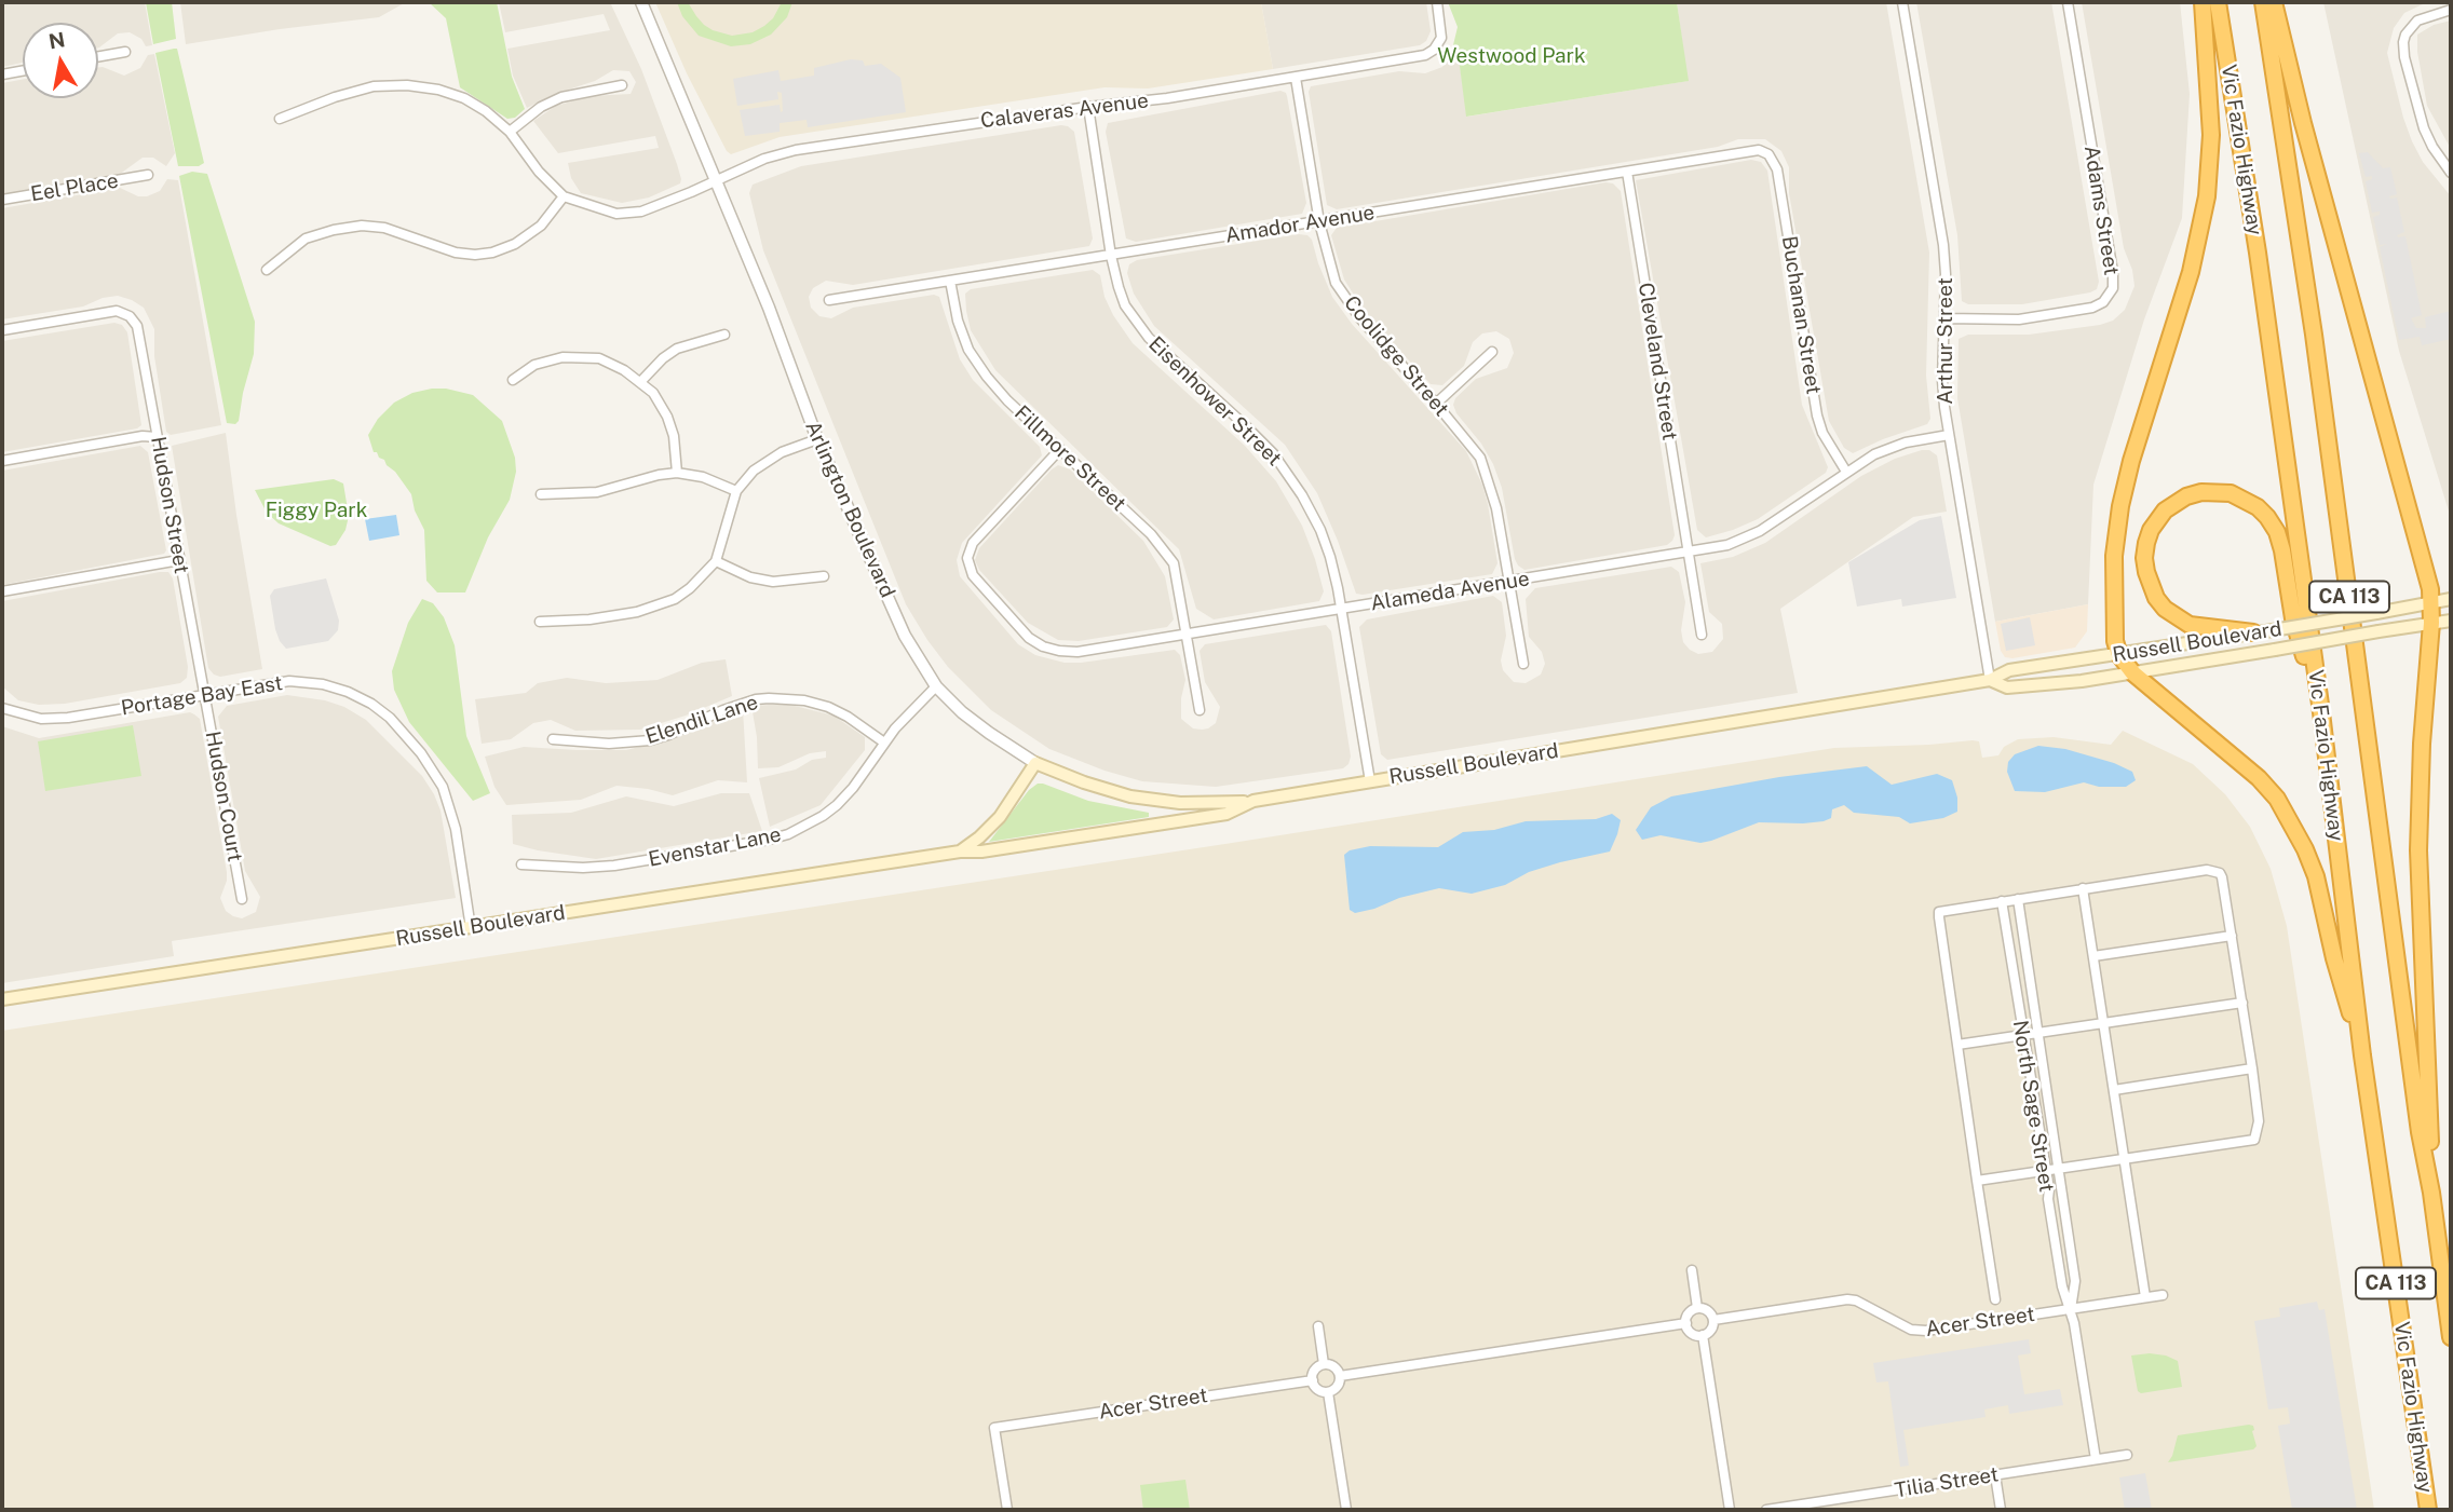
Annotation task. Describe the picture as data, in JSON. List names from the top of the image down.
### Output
{
  "streets": {
    "highway": ["Vic Fazio Highway", "CA 113"],
    "main road": ["Arlington Boulevard", "Russell Boulevard"],
    "street": [
      "Calaveras Avenue",
      "Eel Place",
      "Adams Street",
      "Amador Avenue",
      "Buchanan Street",
      "Arthur Street",
      "Coolidge Street",
      "Cleveland Street",
      "Eisenhower Street",
      "Fillmore Street",
      "Hudson Street",
      "Alameda Avenue",
      "Portage Bay East",
      "Elendil Lane",
      "Hudson Court",
      "Evenstar Lane",
      "North Sage Street",
      "Acer Street",
      "Tilia Street"
    ]
  },
  "crossings": [
    ["Calaveras Avenue", "Coolidge Street"],
    ["Calaveras Avenue", "Eisenhower Street"],
    ["Calaveras Avenue", "Arlington Boulevard"],
    ["Adams Street", "Arthur Street"],
    ["Amador Avenue", "Buchanan Street"],
    ["Amador Avenue", "Coolidge Street"],
    ["Amador Avenue", "Cleveland Street"],
    ["Amador Avenue", "Eisenhower Street"],
    ["Amador Avenue", "Fillmore Street"],
    ["Buchanan Street", "Alameda Avenue"],
    ["Arthur Street", "Alameda Avenue"],
    ["Arthur Street", "Russell Boulevard"],
    ["Coolidge Street", "Alameda Avenue"],
    ["Cleveland Street", "Alameda Avenue"],
    ["Eisenhower Street", "Alameda Avenue"],
    ["Eisenhower Street", "Russell Boulevard"],
    ["Fillmore Street", "Alameda Avenue"],
    ["Hudson Street", "Portage Bay East"],
    ["Hudson Street", "Hudson Court"],
    ["Arlington Boulevard", "Russell Boulevard"],
    ["Arlington Boulevard", "Evenstar Lane"],
    ["Russell Boulevard", "Portage Bay East"],
    ["Portage Bay East", "Hudson Court"],
    ["Elendil Lane", "Evenstar Lane"],
    ["North Sage Street", "Acer Street"],
    ["North Sage Street", "Tilia Street"]
  ],
  "parks": ["Westwood Park", "Figgy Park"],
  "north": "top"
}
